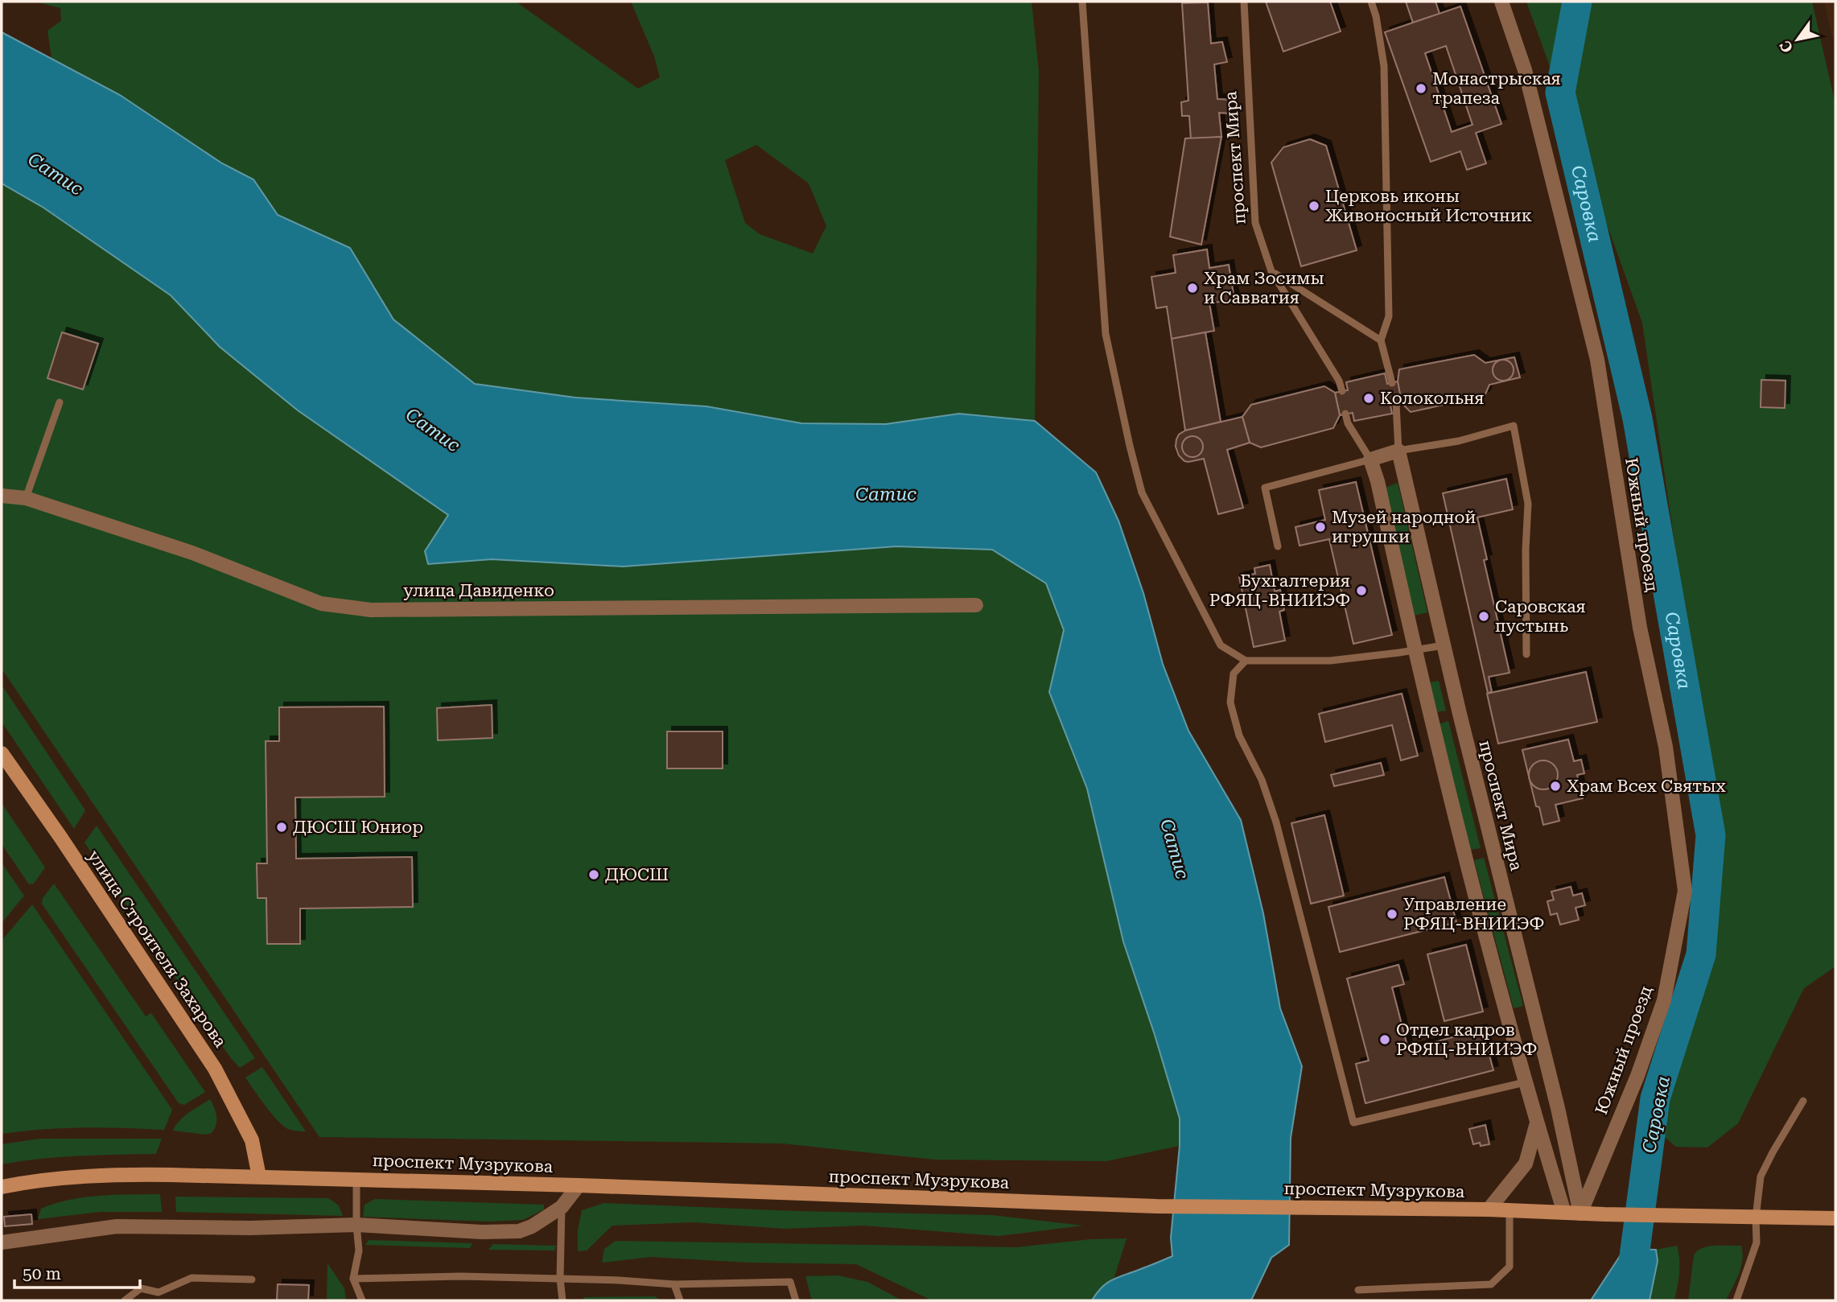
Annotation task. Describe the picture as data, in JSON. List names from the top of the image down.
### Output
{
  "streets": {
    "main road": ["улица Строителя Захарова", "проспект Музрукова"],
    "street": ["проспект Мира", "Южный проезд", "улица Давиденко"]
  },
  "crossings": [
    ["проспект Мира", "Южный проезд"],
    ["проспект Мира", "проспект Музрукова"],
    ["Южный проезд", "проспект Музрукова"],
    ["улица Строителя Захарова", "проспект Музрукова"]
  ],
  "water": ["Сатис", "Саровка"],
  "places": [
    "Монастрыская трапеза",
    "Церковь иконы Живоносный Источник",
    "Храм Зосимы и Савватия",
    "Колокольня",
    "Музей народной игрушки",
    "Бухгалтерия РФЯЦ-ВНИИЭФ",
    "Саровская пустынь",
    "Храм Всех Святых",
    "ДЮСШ Юниор",
    "ДЮСШ",
    "Управление РФЯЦ-ВНИИЭФ",
    "Отдел кадров РФЯЦ-ВНИИЭФ"
  ],
  "scale_bar": "50 m",
  "north": "bottom left"
}
